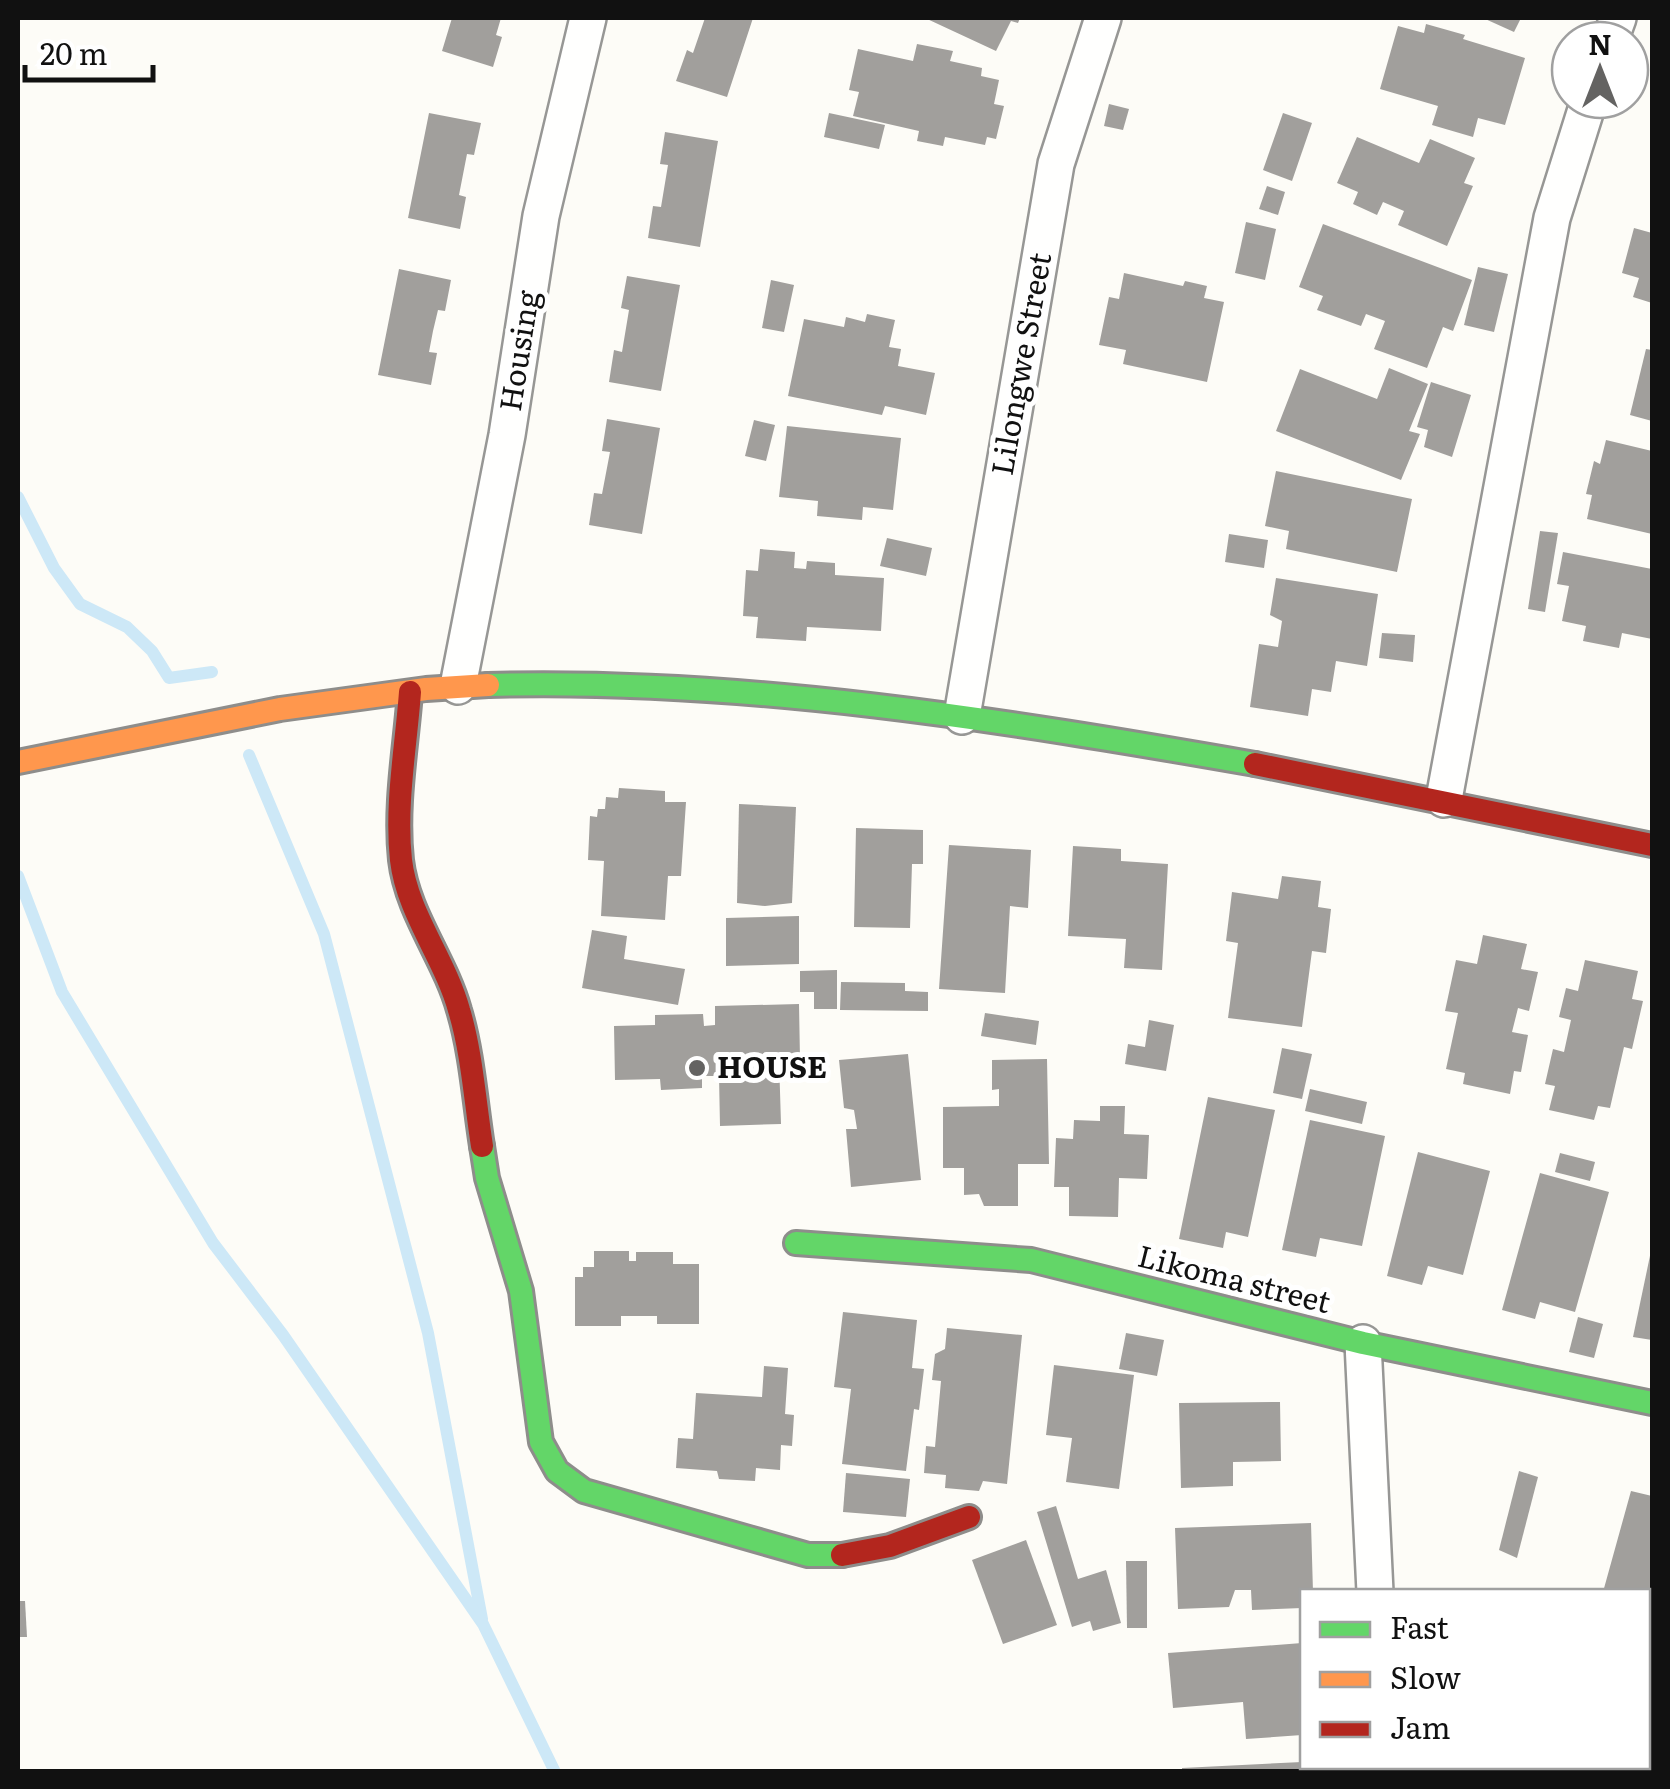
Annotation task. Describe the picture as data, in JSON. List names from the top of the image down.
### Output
{
  "streets": {
    "street": ["Housing", "Lilongwe Street", "Likoma street"]
  },
  "places": ["HOUSE"],
  "legend": ["Fast", "Slow", "Jam"],
  "scale_bar": "20 m",
  "north": "top"
}
